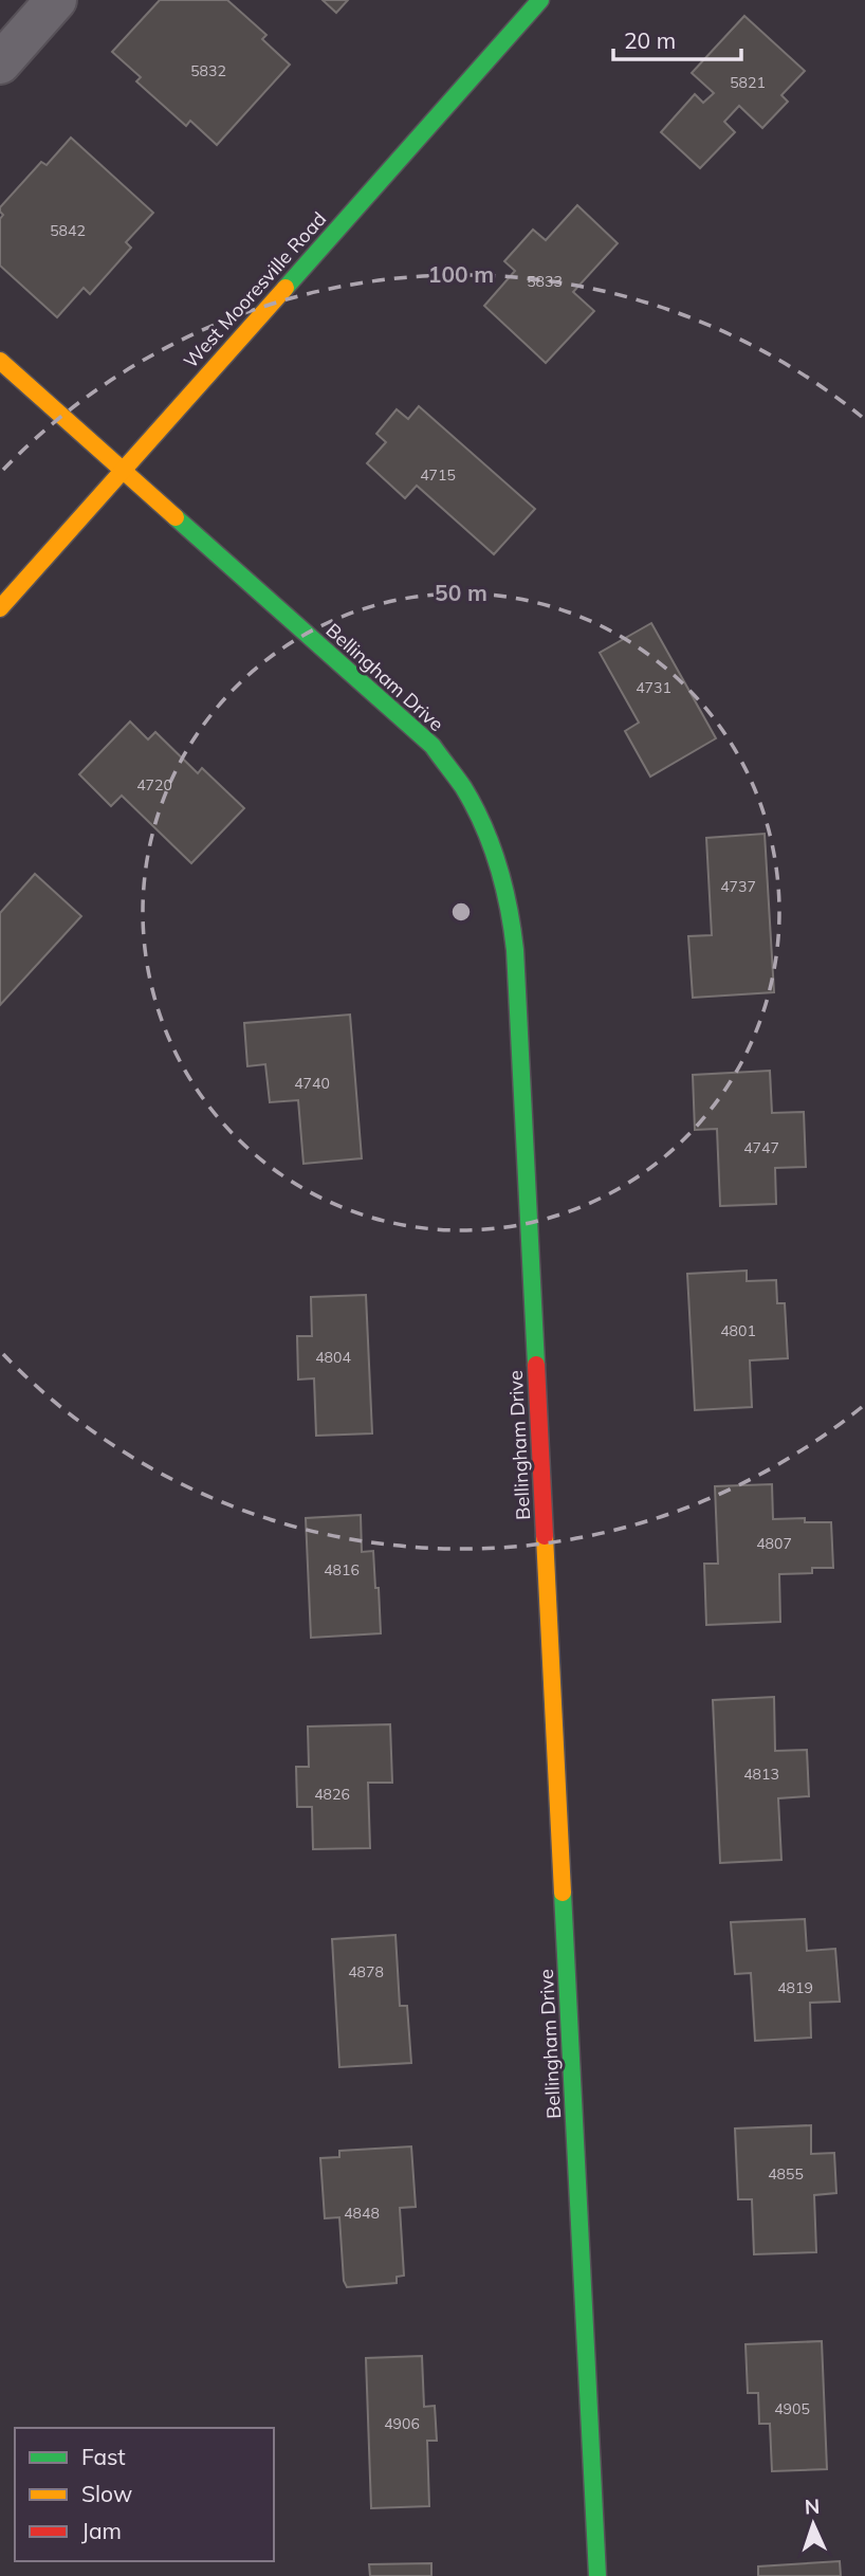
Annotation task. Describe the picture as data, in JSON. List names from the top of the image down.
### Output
{
  "streets": {
    "street": ["West Mooresville Road", "Bellingham Drive"]
  },
  "crossings": [
    ["West Mooresville Road", "Bellingham Drive"]
  ],
  "house_numbers": [
    "5832",
    "5821",
    "5842",
    "5833",
    "4715",
    "4731",
    "4720",
    "4737",
    "4740",
    "4747",
    "4801",
    "4804",
    "4807",
    "4816",
    "4813",
    "4826",
    "4878",
    "4819",
    "4855",
    "4848",
    "4905",
    "4906"
  ],
  "legend": ["Fast", "Slow", "Jam"],
  "scale_bar": "20 m",
  "north": "top",
  "rings": ["100 m", "50 m"]
}
